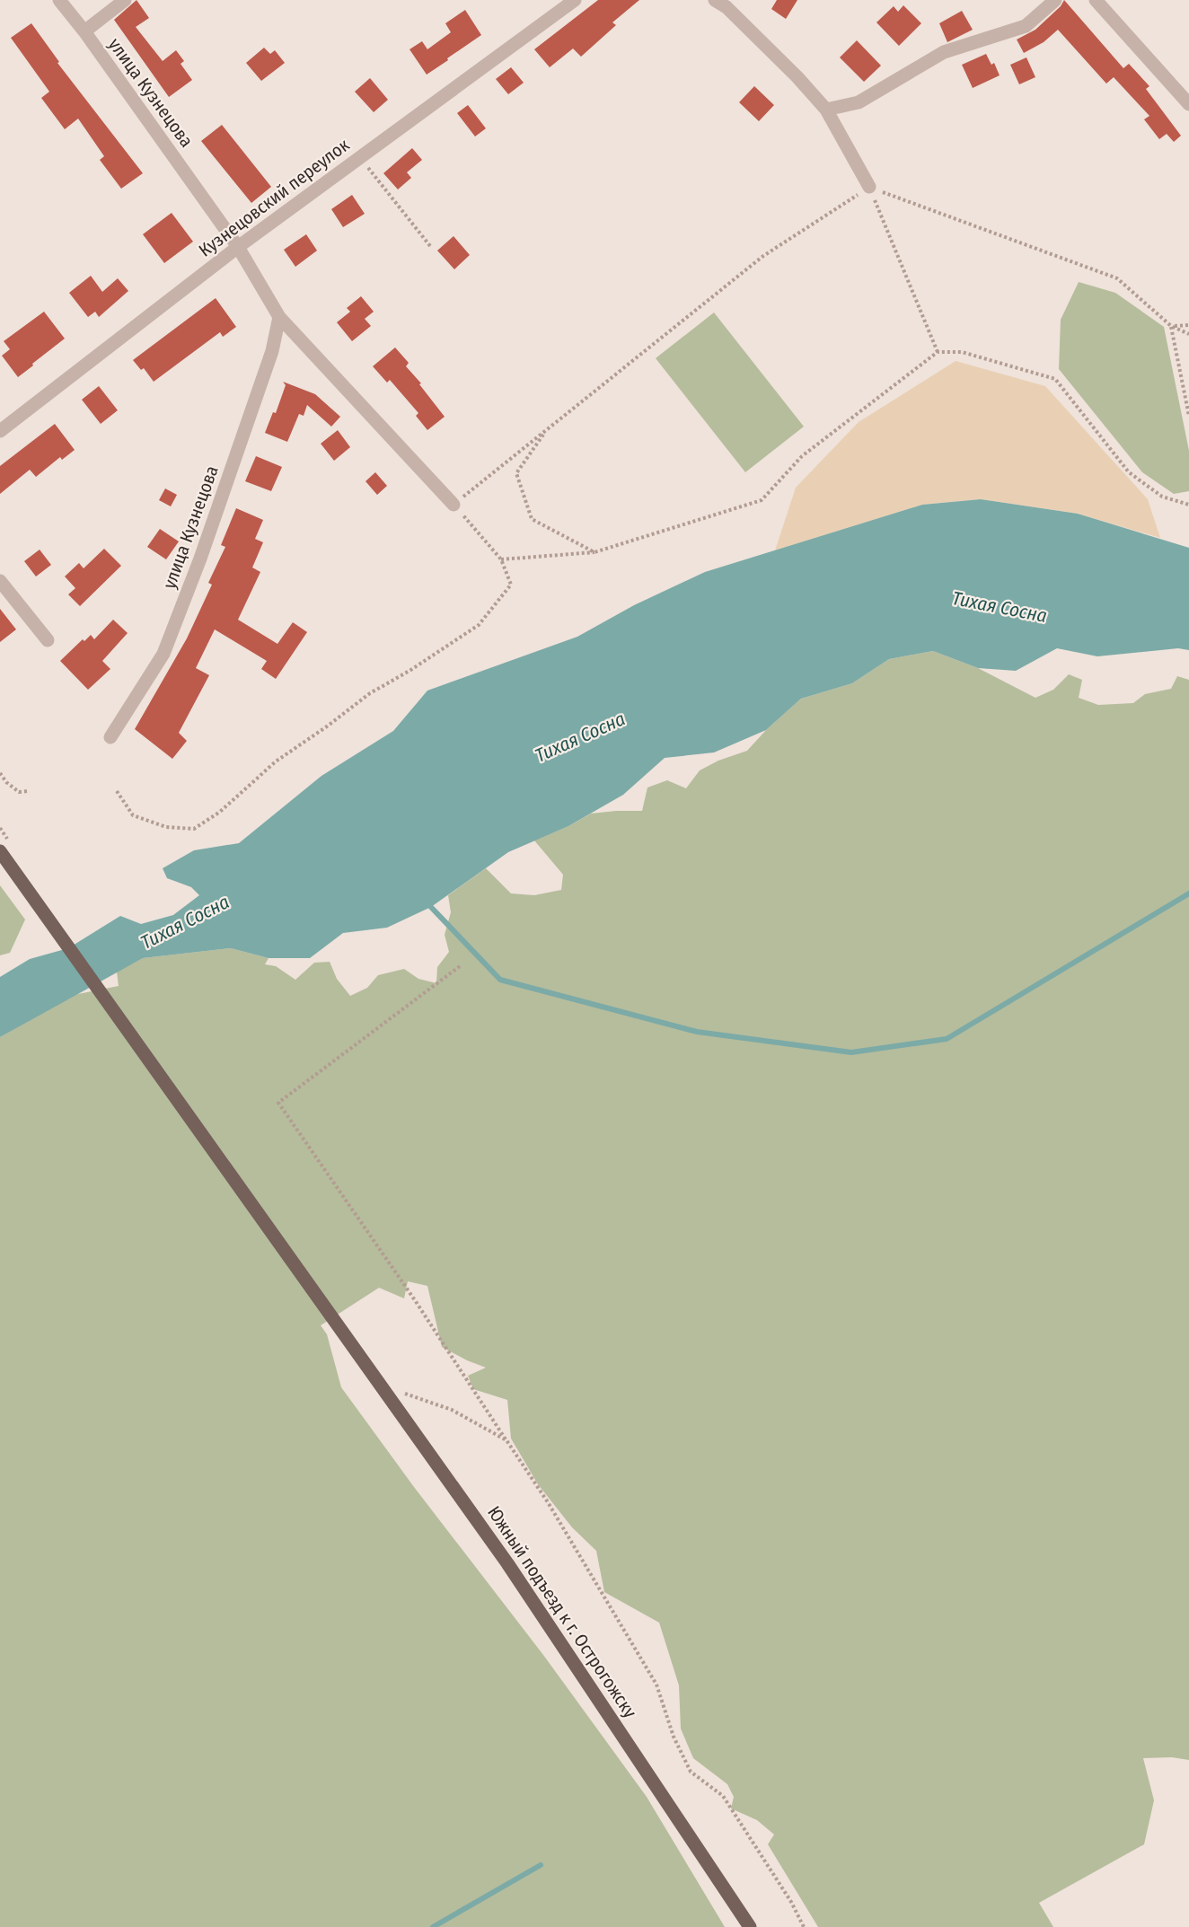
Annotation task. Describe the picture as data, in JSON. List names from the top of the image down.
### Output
{
  "streets": {
    "main road": ["Южный подъезд к г. Острогожску"],
    "street": ["улица Кузнецова", "Кузнецовский переулок"]
  },
  "crossings": [
    ["улица Кузнецова", "Кузнецовский переулок"]
  ],
  "water": ["Тихая Сосна"]
}
